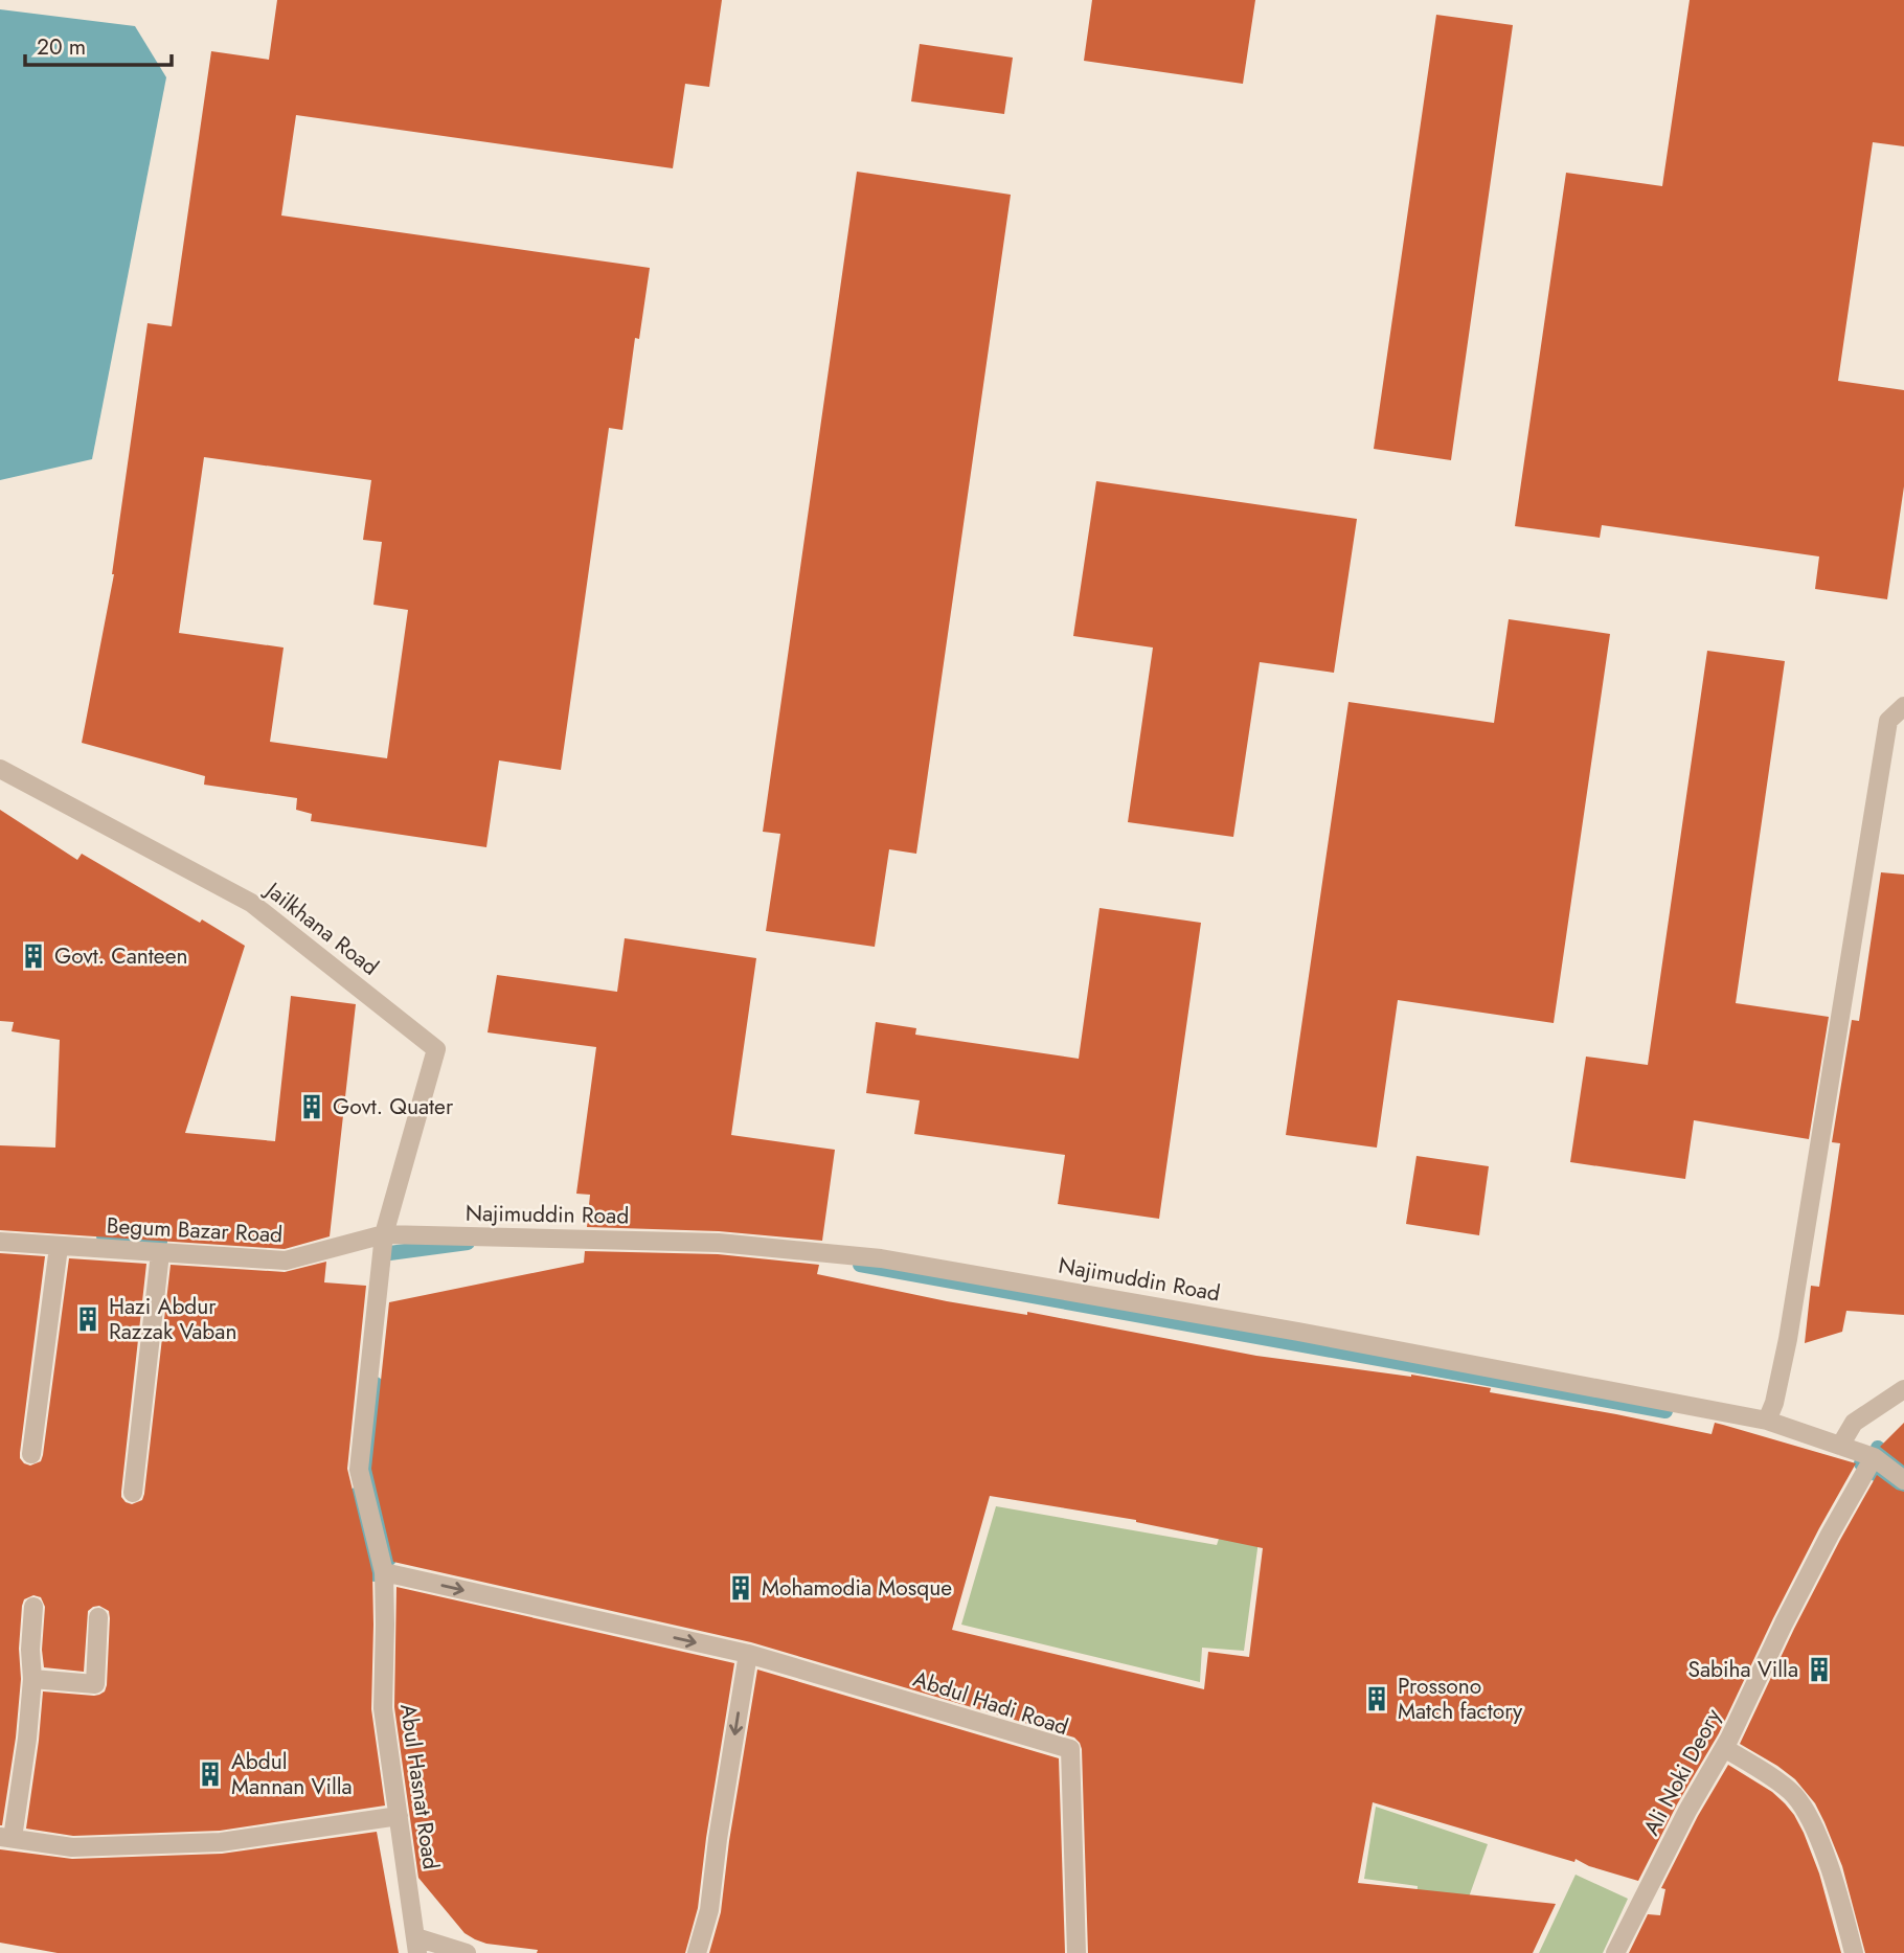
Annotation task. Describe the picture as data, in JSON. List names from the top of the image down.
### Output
{
  "streets": {
    "street": [
      "Jailkhana Road",
      "Najimuddin Road",
      "Begum Bazar Road",
      "Abdul Hadi Road",
      "Ali Noki Deory",
      "Abul Hasnat Road"
    ]
  },
  "crossings": [
    ["Jailkhana Road", "Najimuddin Road"],
    ["Jailkhana Road", "Begum Bazar Road"],
    ["Jailkhana Road", "Abul Hasnat Road"],
    ["Najimuddin Road", "Begum Bazar Road"],
    ["Najimuddin Road", "Ali Noki Deory"],
    ["Najimuddin Road", "Abul Hasnat Road"],
    ["Begum Bazar Road", "Abul Hasnat Road"],
    ["Abdul Hadi Road", "Abul Hasnat Road"]
  ],
  "one_way": ["Abdul Hadi Road"],
  "places": {
    "building": [
      "Govt. Canteen",
      "Govt. Quater",
      "Hazi Abdur Razzak Vaban",
      "Mohamodia Mosque",
      "Sabiha Villa",
      "Prossono Match factory",
      "Abdul Mannan Villa"
    ]
  },
  "scale_bar": "20 m"
}
